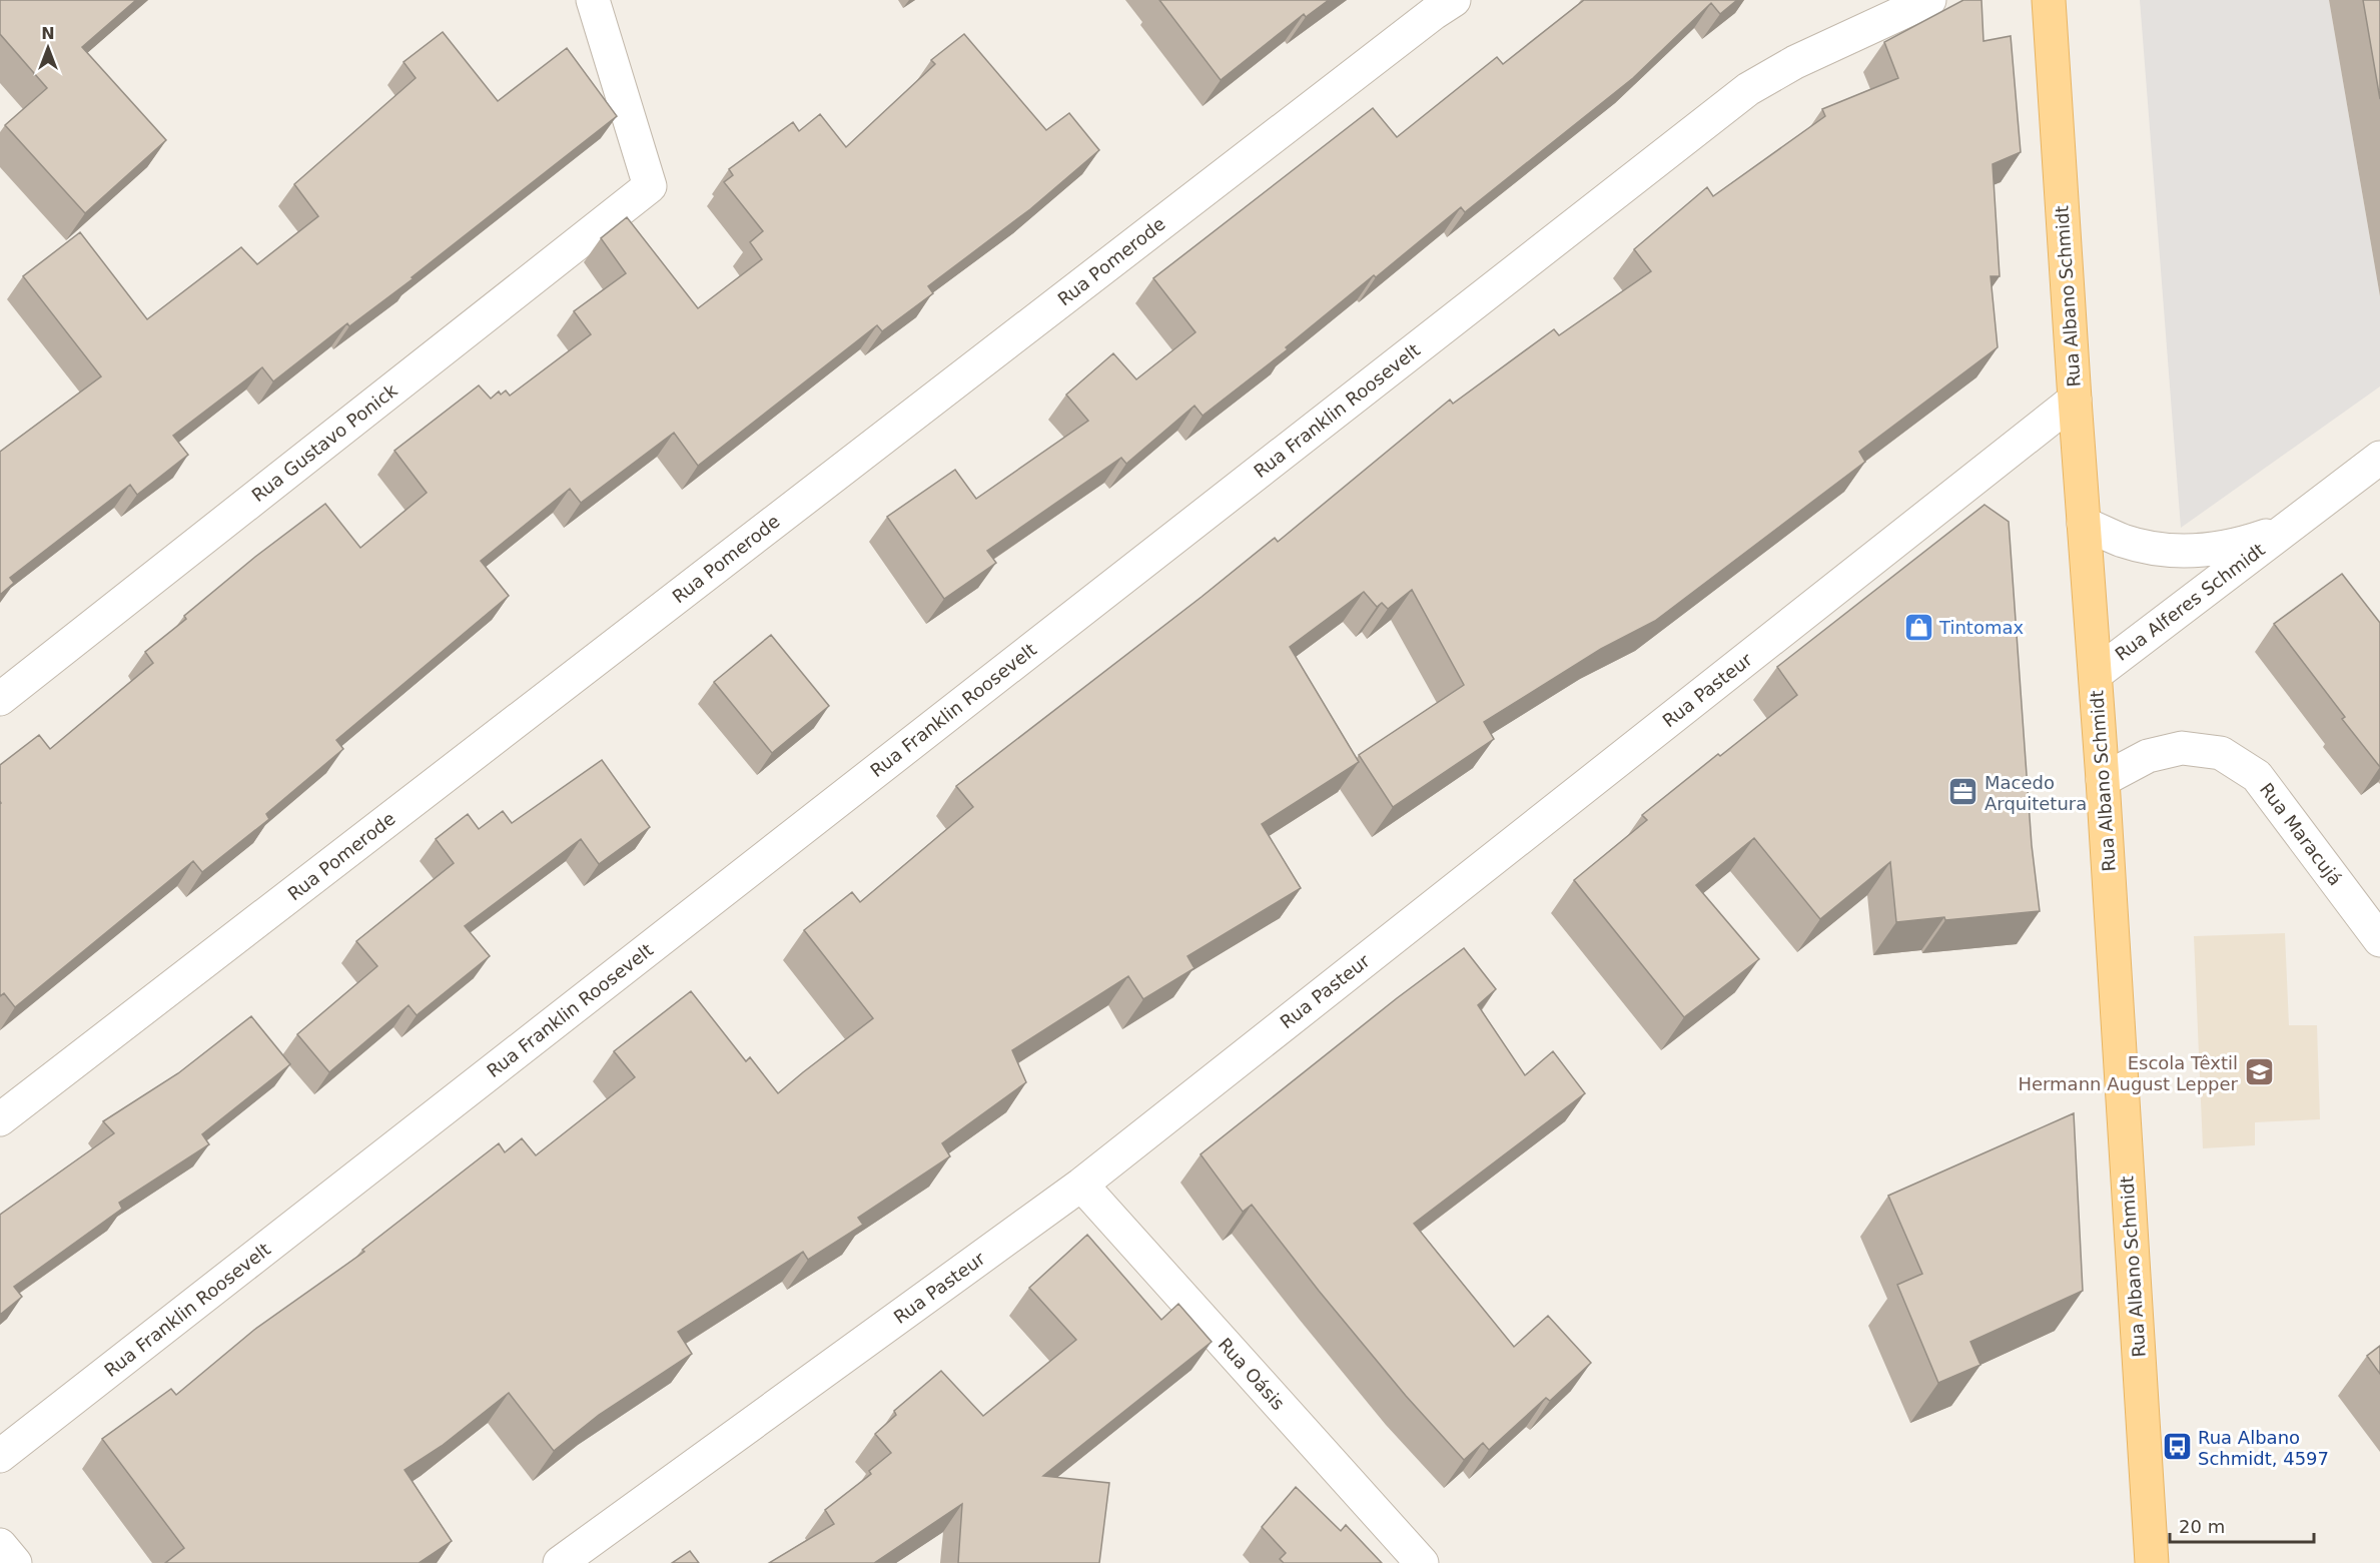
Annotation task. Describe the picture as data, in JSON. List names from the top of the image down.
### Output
{
  "streets": {
    "main road": ["Rua Albano Schmidt"],
    "street": [
      "Rua Pomerode",
      "Rua Franklin Roosevelt",
      "Rua Gustavo Ponick",
      "Rua Alferes Schmidt",
      "Rua Pasteur",
      "Rua Maracujá",
      "Rua Oásis"
    ]
  },
  "crossings": [
    ["Rua Albano Schmidt", "Rua Alferes Schmidt"],
    ["Rua Albano Schmidt", "Rua Pasteur"],
    ["Rua Albano Schmidt", "Rua Maracujá"],
    ["Rua Pasteur", "Rua Oásis"]
  ],
  "places": {
    "shop": ["Tintomax"],
    "office": ["Macedo Arquitetura"],
    "school or university": ["Escola Têxtil Hermann August Lepper"],
    "bus stop": ["Rua Albano Schmidt, 4597"]
  },
  "scale_bar": "20 m",
  "north": "top"
}
